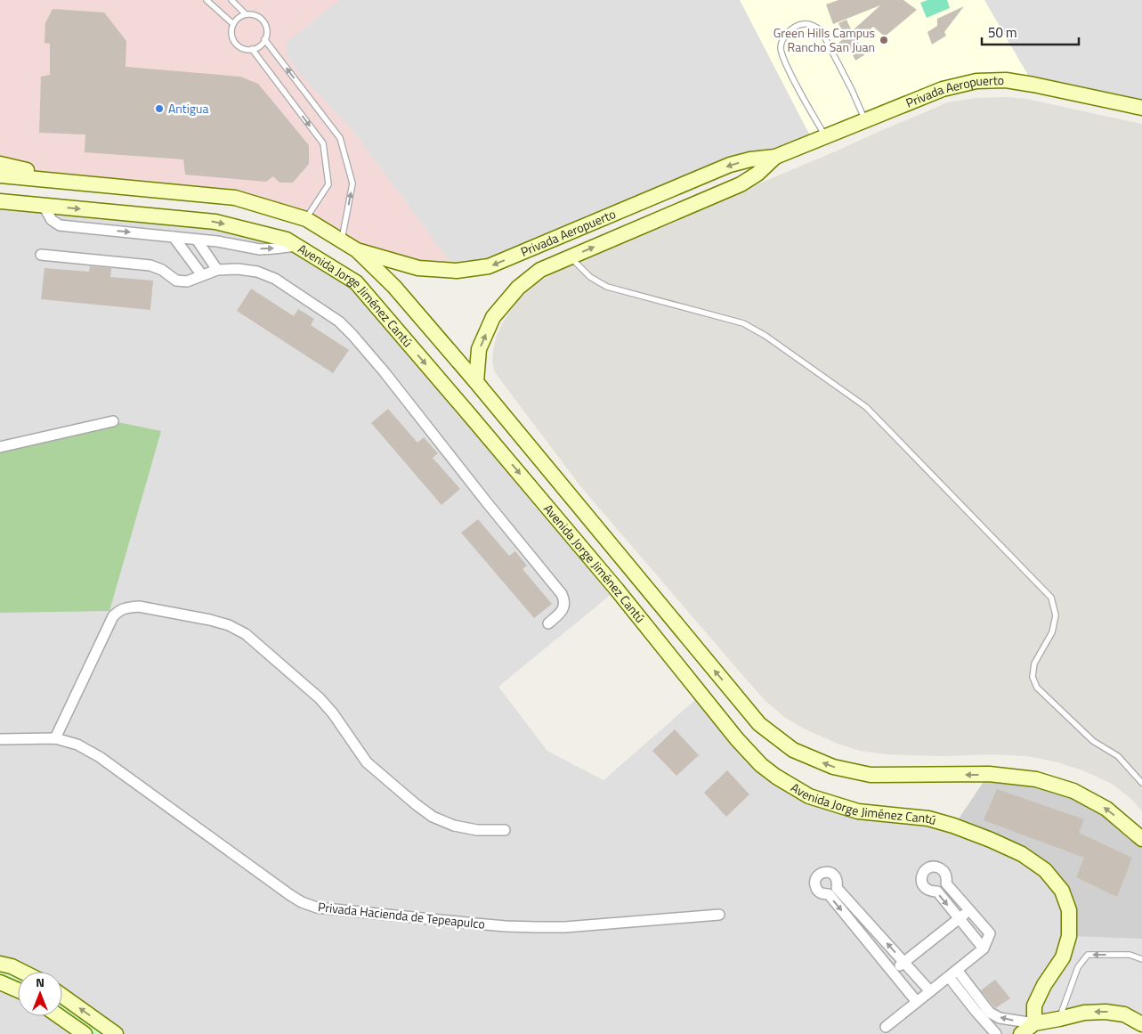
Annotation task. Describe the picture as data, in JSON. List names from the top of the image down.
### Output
{
  "streets": {
    "main road": ["Privada Aeropuerto", "Avenida Jorge Jiménez Cantú"],
    "street": ["Privada Hacienda de Tepeapulco"]
  },
  "crossings": [
    ["Privada Aeropuerto", "Avenida Jorge Jiménez Cantú"]
  ],
  "places": ["Green Hills Campus Rancho San Juan", "Antigua"],
  "scale_bar": "50 m",
  "north": "top"
}
